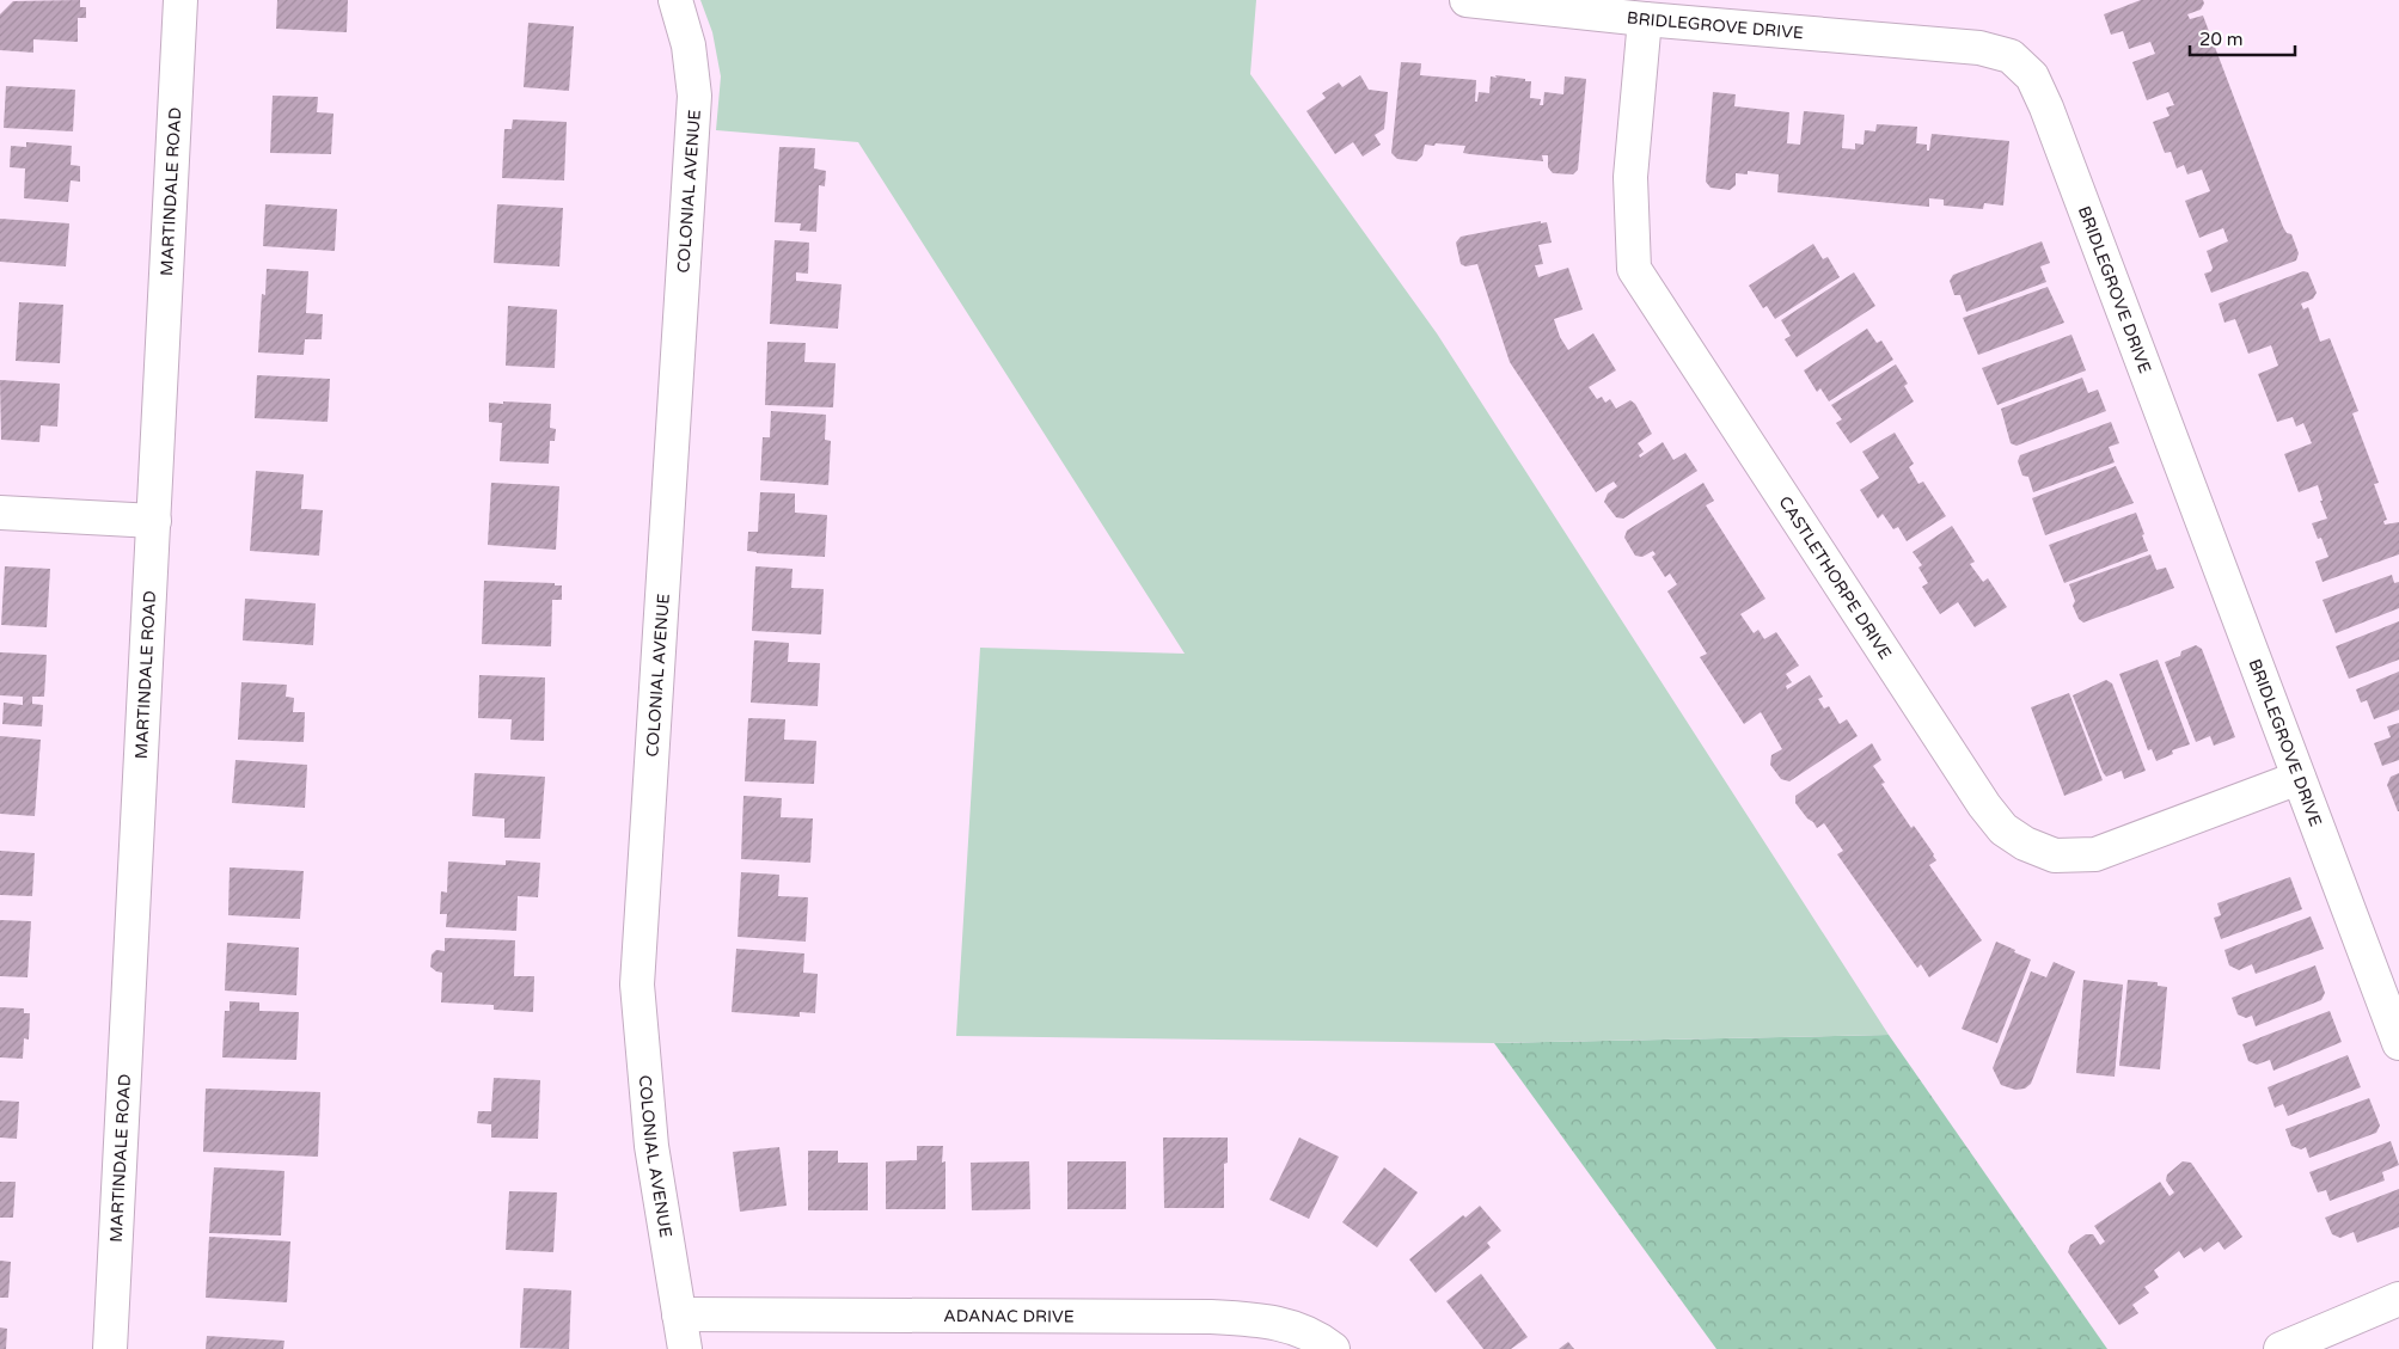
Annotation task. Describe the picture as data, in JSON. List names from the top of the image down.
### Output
{
  "streets": {
    "street": [
      "BRIDLEGROVE DRIVE",
      "MARTINDALE ROAD",
      "COLONIAL AVENUE",
      "CASTLETHORPE DRIVE",
      "ADANAC DRIVE"
    ]
  },
  "crossings": [
    ["BRIDLEGROVE DRIVE", "CASTLETHORPE DRIVE"],
    ["COLONIAL AVENUE", "ADANAC DRIVE"]
  ],
  "scale_bar": "20 m"
}
